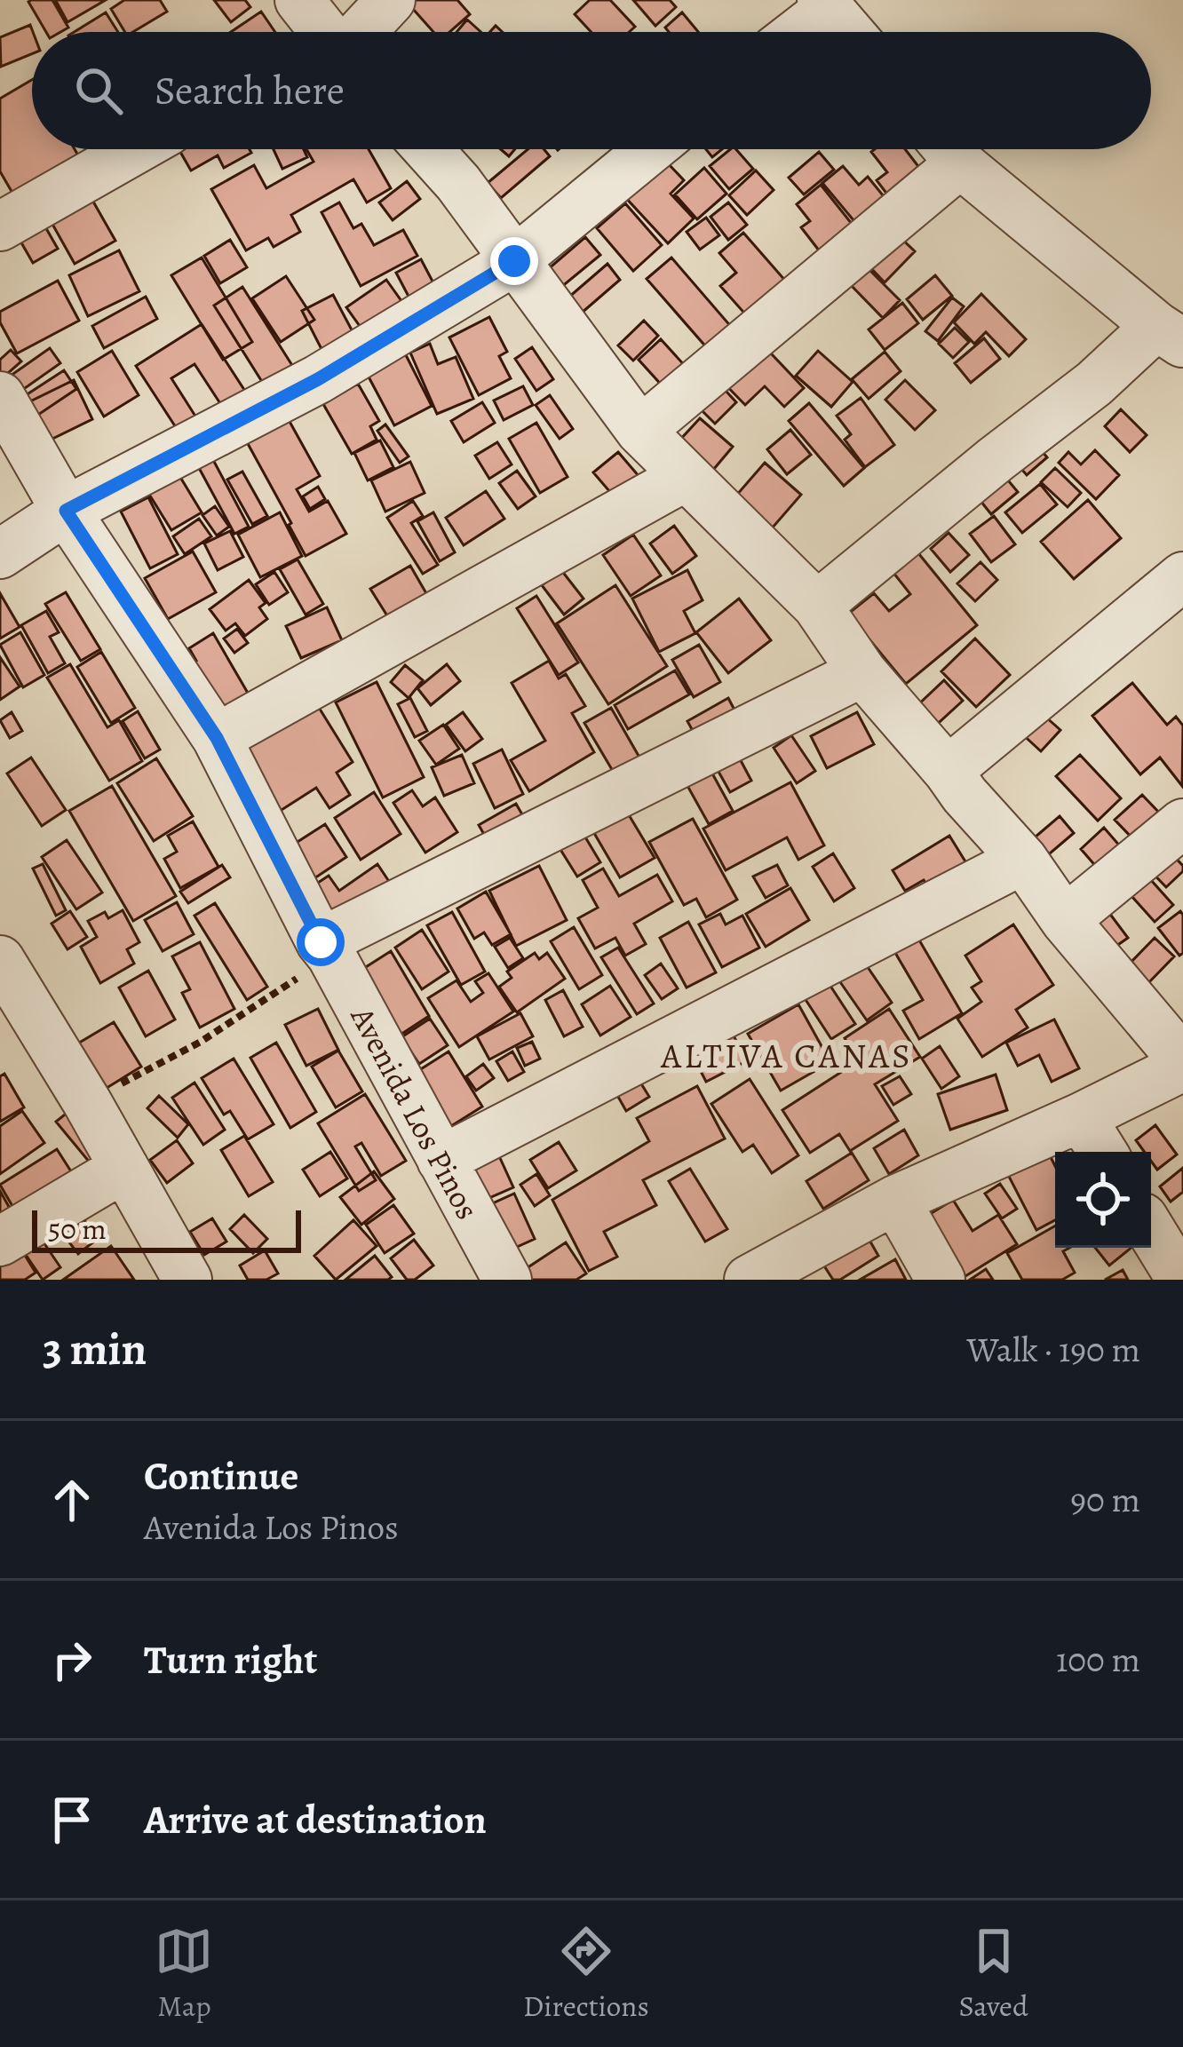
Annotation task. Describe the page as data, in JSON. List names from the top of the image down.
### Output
{
  "streets": {
    "street": ["Avenida Los Pinos"]
  },
  "districts": ["ALTIVA CANAS"],
  "scale_bar": "50 m",
  "page": {
    "search": "Search here",
    "scale": "50 m",
    "heading": ["3 min", "Walk · 190 m"],
    "list": [
      ["Continue", "Avenida Los Pinos", "90 m"],
      ["Turn right", "100 m"],
      "Arrive at destination"
    ],
    "nav": ["Map", "Directions", "Saved"]
  }
}
